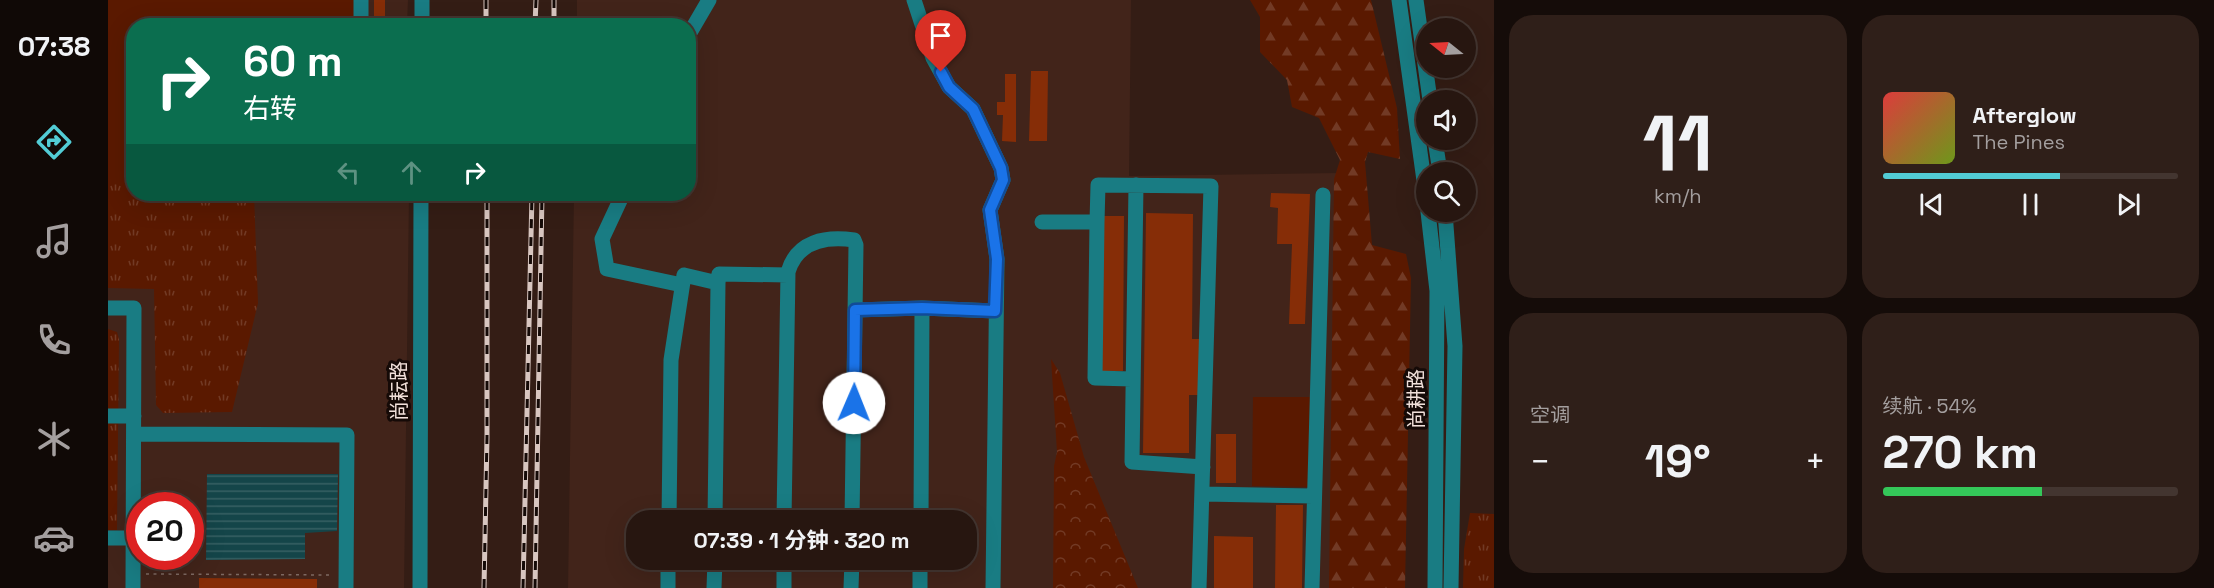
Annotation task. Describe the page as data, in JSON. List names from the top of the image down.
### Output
{
  "streets": {
    "street": ["尚耘路", "尚耕路"]
  },
  "north": "left",
  "page": {
    "tabs": "07:38",
    "tile": [
      ["11", "km/h"],
      "空调",
      ["续航 · 54%", "270 km"]
    ],
    "turn": ["60 m", "右转"],
    "song": ["Afterglow", "The Pines"],
    "heat": ["−", "19°", "+"],
    "limit": "20",
    "trip": "07:39 · 1 分钟 · 320 m"
  }
}
